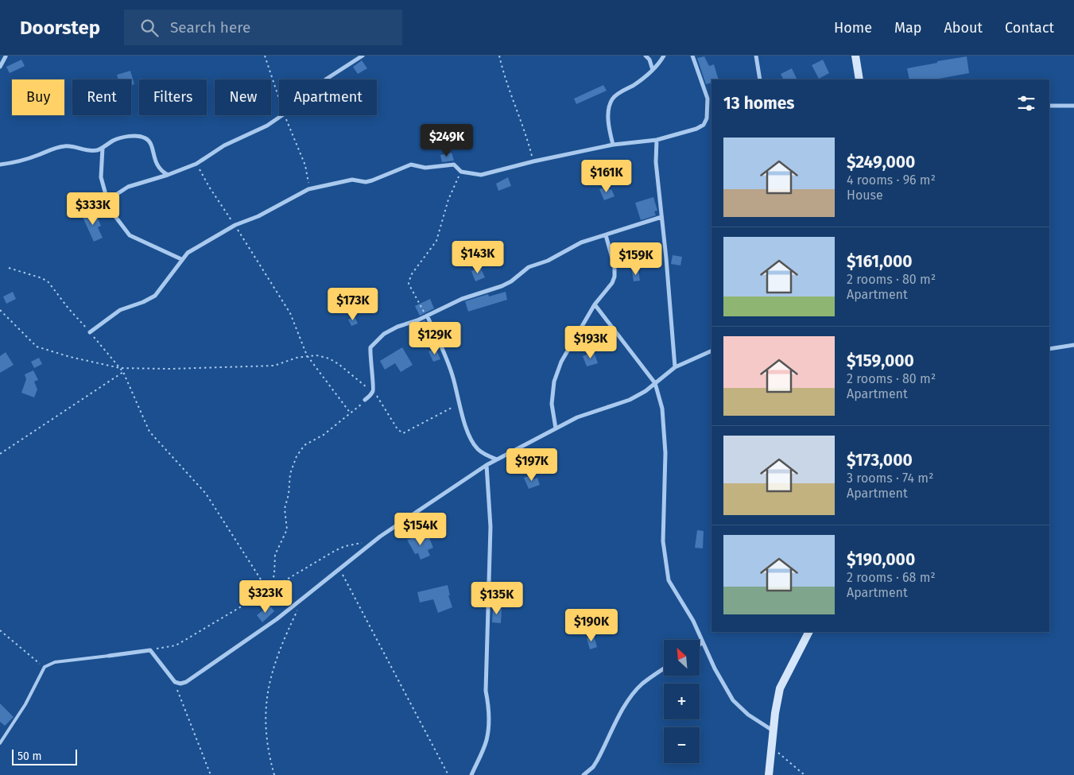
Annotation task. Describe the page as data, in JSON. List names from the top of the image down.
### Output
{
  "scale_bar": "50 m",
  "north": "top left",
  "page": {
    "header": "Doorstep",
    "search": "Search here",
    "nav": [
      "Home",
      "Map",
      "About",
      "Contact"
    ],
    "chip": [
      "Buy",
      "Rent",
      "Filters",
      "New",
      "Apartment"
    ],
    "heading": "13 homes",
    "price": [
      "$249K",
      "$161K",
      "$333K",
      "$143K",
      "$159K",
      "$173K",
      "$129K",
      "$193K",
      "$197K",
      "$154K",
      "$323K",
      "$135K",
      "$190K"
    ],
    "list": [
      {
        "name": "$249,000",
        "note": "4 rooms · 96 m² · House"
      },
      {
        "name": "$161,000",
        "note": "2 rooms · 80 m² · Apartment"
      },
      {
        "name": "$159,000",
        "note": "2 rooms · 80 m² · Apartment"
      },
      {
        "name": "$173,000",
        "note": "3 rooms · 74 m² · Apartment"
      },
      {
        "name": "$190,000",
        "note": "2 rooms · 68 m² · Apartment"
      }
    ],
    "map_buttons": ["+", "−"],
    "scale": "50 m"
  }
}
